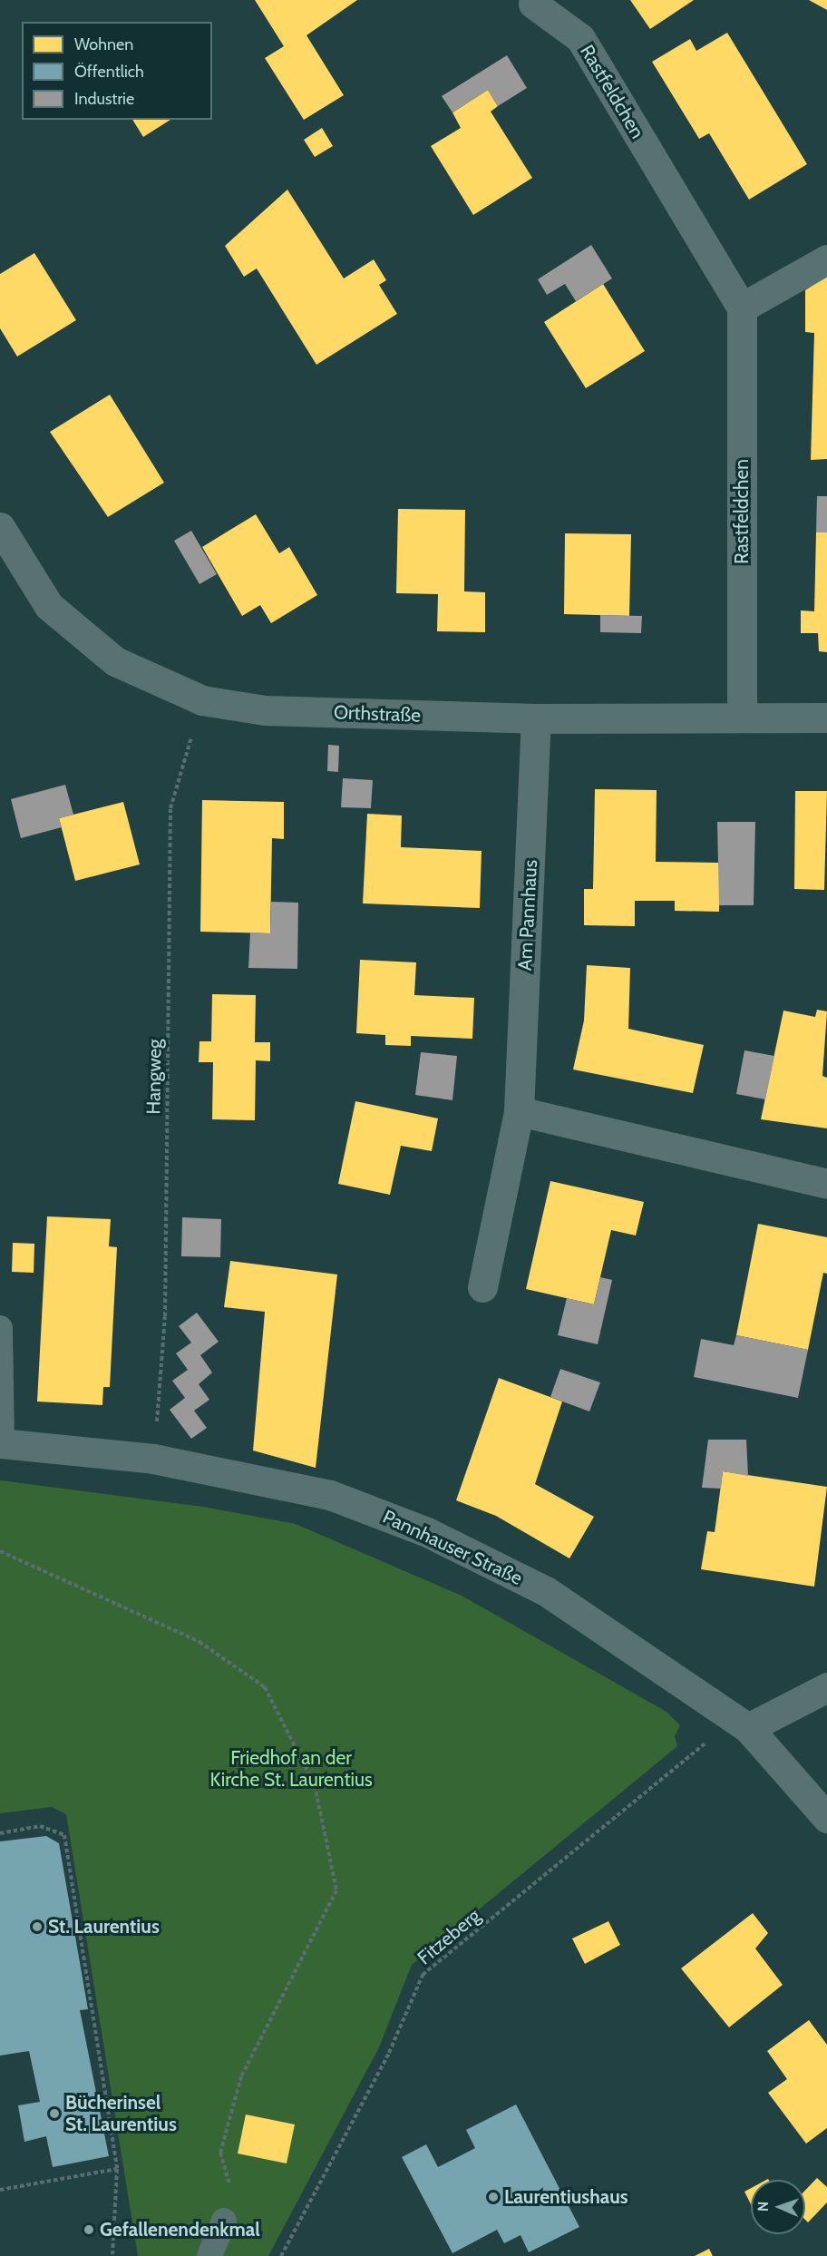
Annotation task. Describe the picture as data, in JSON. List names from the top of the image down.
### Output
{
  "streets": {
    "street": [
      "Rastfeldchen",
      "Orthstraße",
      "Am Pannhaus",
      "Pannhauser Straße"
    ],
    "path": ["Hangweg", "Fitzeberg"]
  },
  "crossings": [
    ["Rastfeldchen", "Orthstraße"],
    ["Orthstraße", "Am Pannhaus"],
    ["Orthstraße", "Hangweg"],
    ["Hangweg", "Pannhauser Straße"]
  ],
  "parks": ["Friedhof an der Kirche St. Laurentius"],
  "places": [
    "St. Laurentius",
    "Bücherinsel St. Laurentius",
    "Laurentiushaus",
    "Gefallenendenkmal"
  ],
  "legend": ["Wohnen", "Öffentlich", "Industrie"],
  "north": "left"
}
